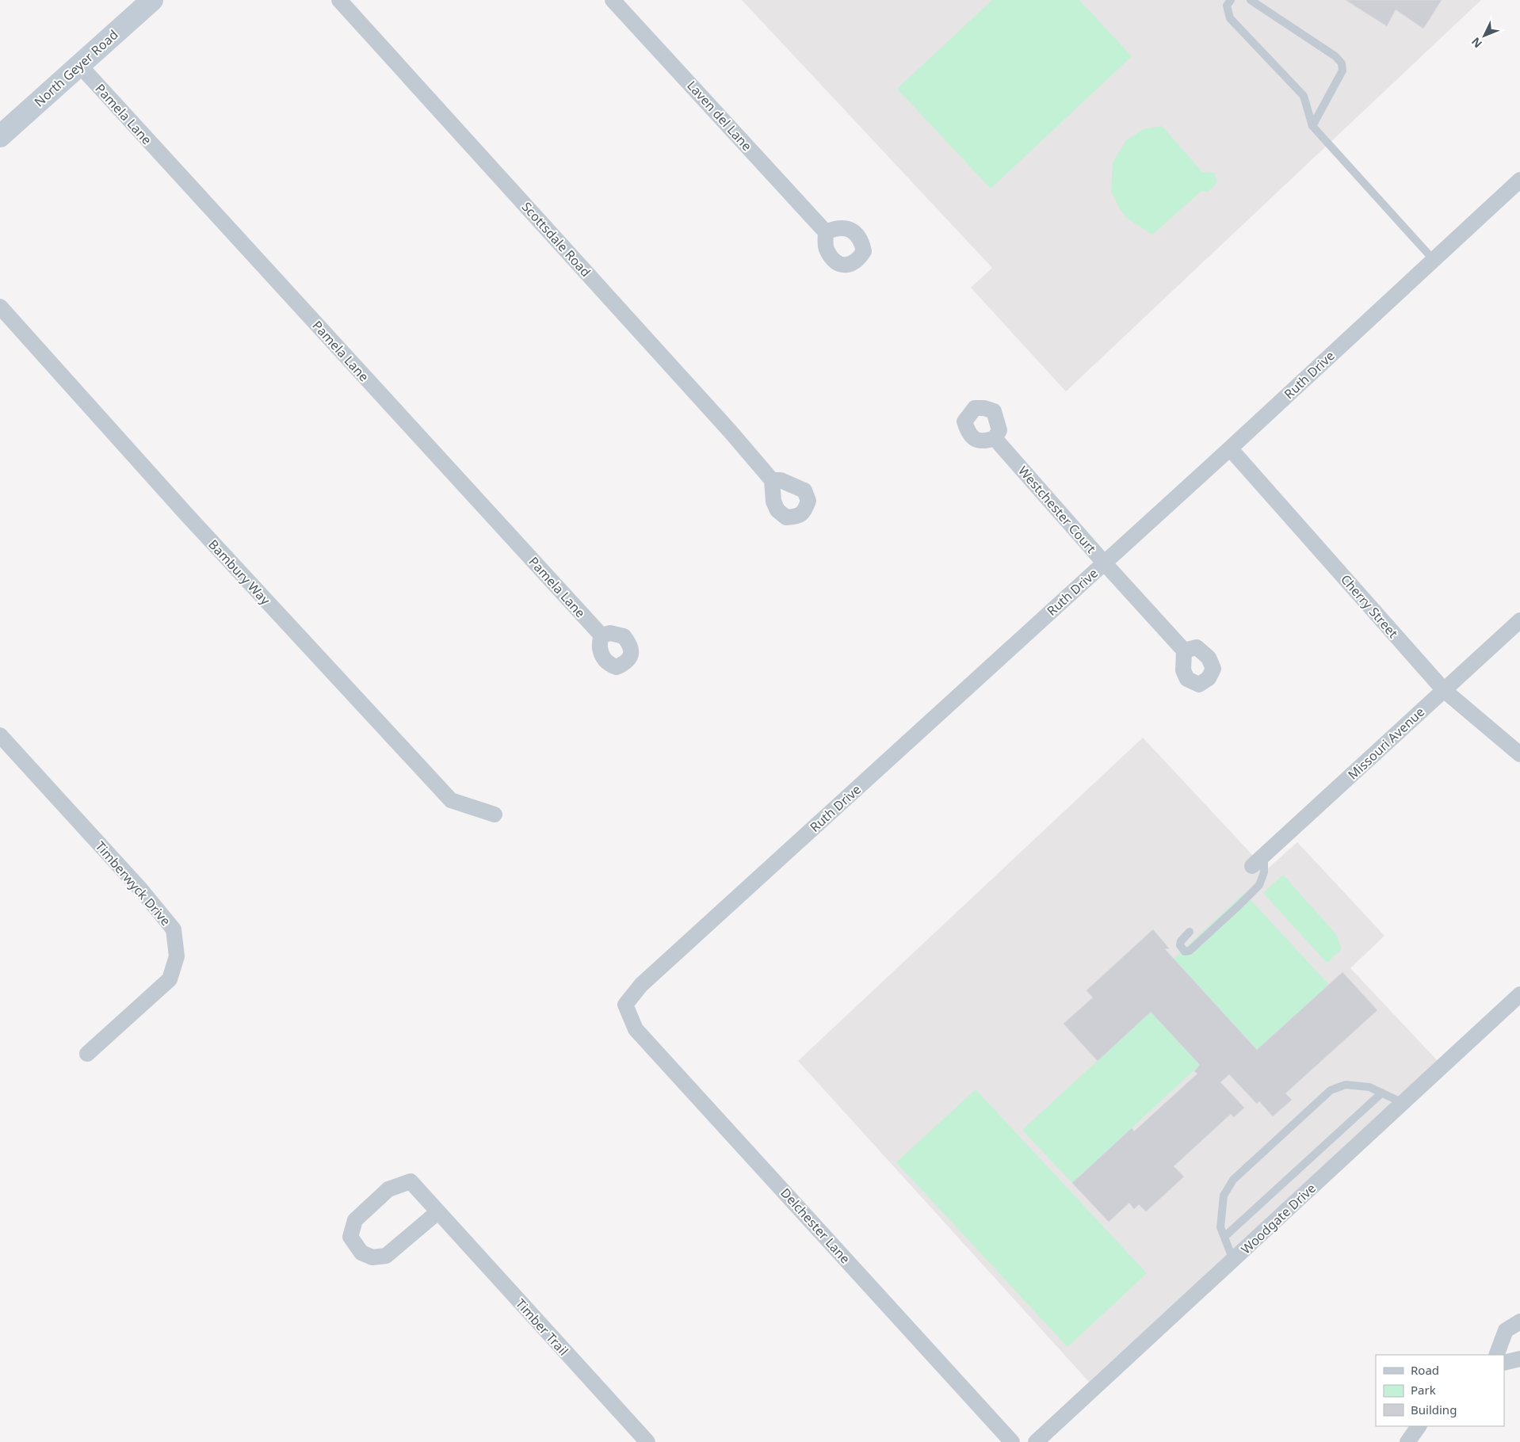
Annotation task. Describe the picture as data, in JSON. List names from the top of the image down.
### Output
{
  "streets": {
    "street": [
      "North Geyer Road",
      "Pamela Lane",
      "Laven del Lane",
      "Scottsdale Road",
      "Ruth Drive",
      "Westchester Court",
      "Bambury Way",
      "Cherry Street",
      "Missouri Avenue",
      "Timberwyck Drive",
      "Woodgate Drive",
      "Delchester Lane",
      "Timber Trail"
    ]
  },
  "crossings": [
    ["North Geyer Road", "Pamela Lane"],
    ["Ruth Drive", "Westchester Court"],
    ["Ruth Drive", "Cherry Street"],
    ["Ruth Drive", "Delchester Lane"],
    ["Cherry Street", "Missouri Avenue"]
  ],
  "legend": ["Road", "Park", "Building"],
  "north": "bottom left"
}
